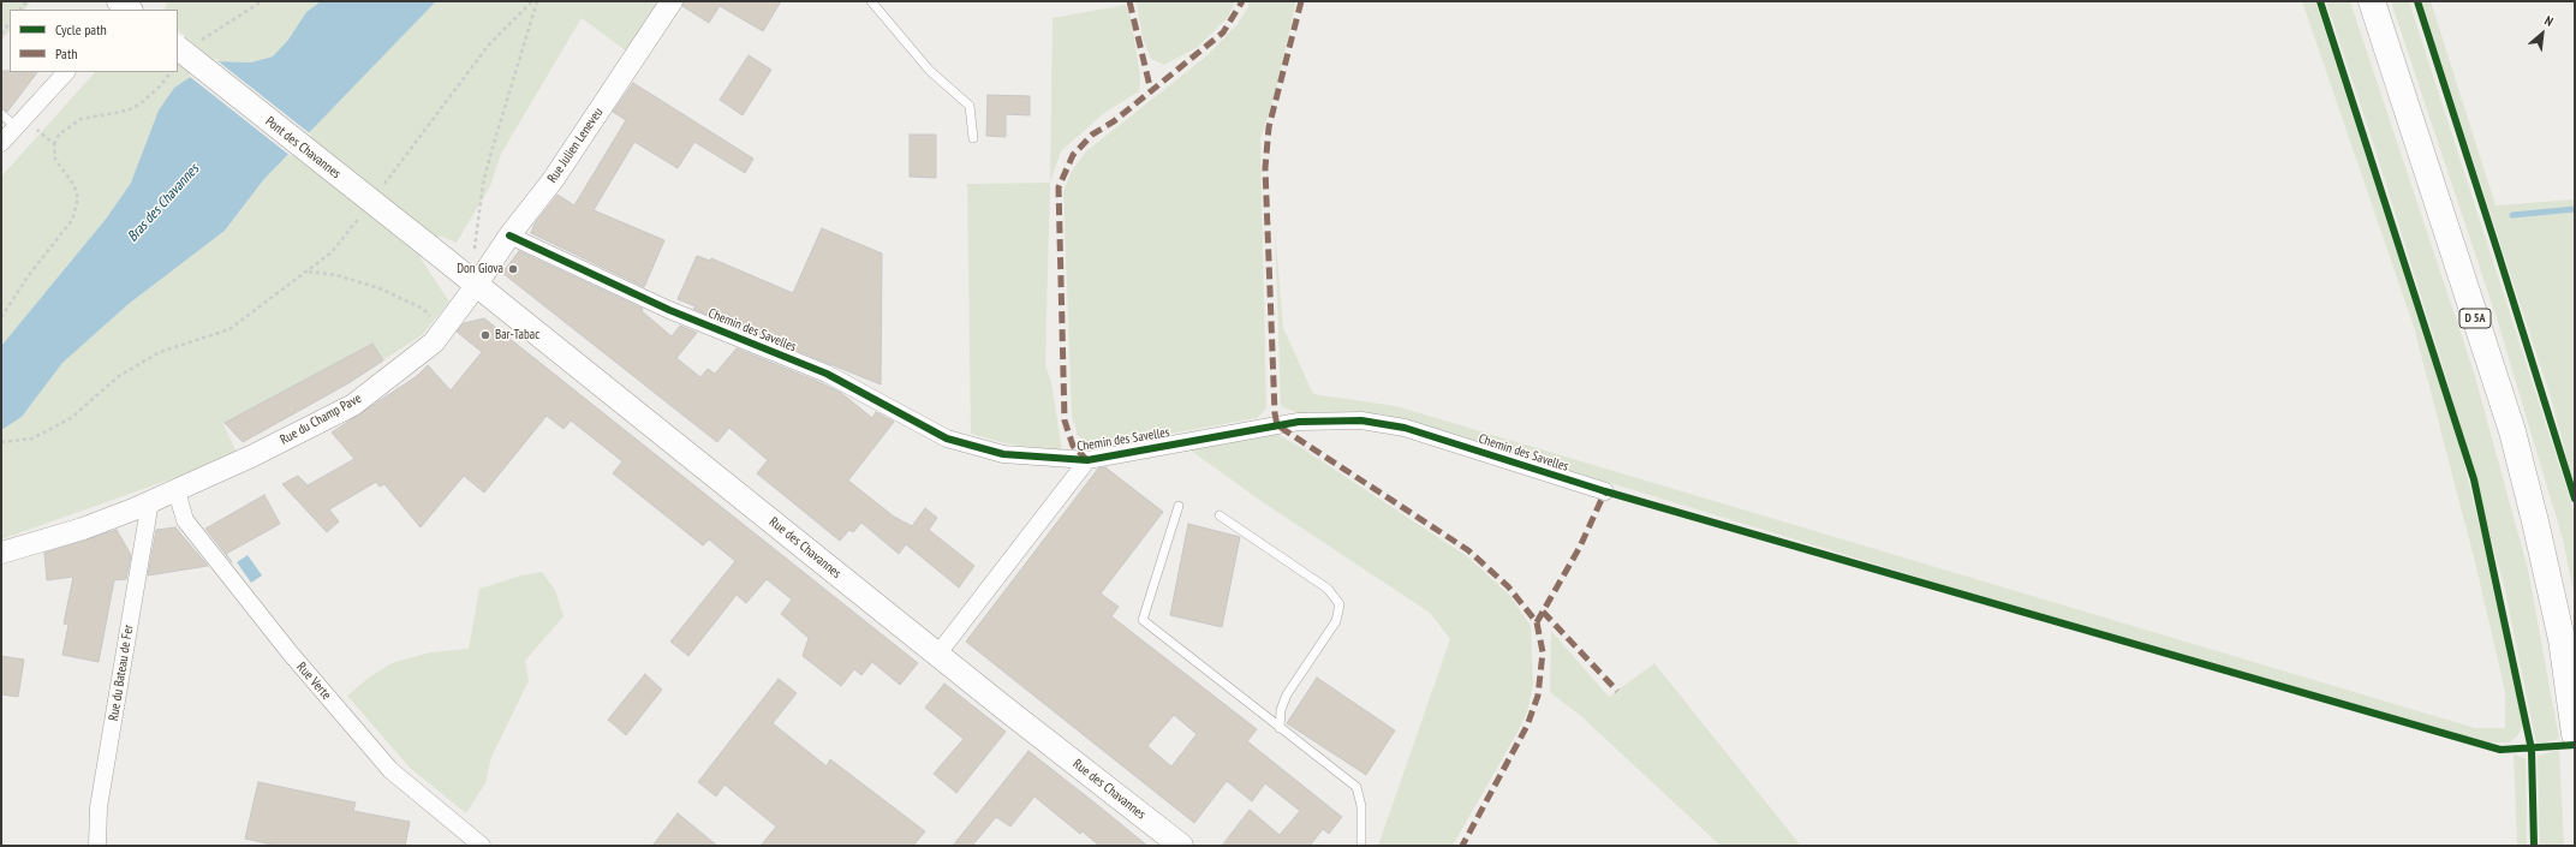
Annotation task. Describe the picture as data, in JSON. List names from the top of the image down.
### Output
{
  "streets": {
    "main road": ["Pont des Chavannes", "D 5A", "Rue des Chavannes"],
    "street": [
      "Rue Julien Leneveu",
      "Chemin des Savelles",
      "Rue du Champ Pave",
      "Rue du Bateau de Fer",
      "Rue Verte"
    ]
  },
  "crossings": [
    ["Rue Julien Leneveu", "Chemin des Savelles"],
    ["Rue Julien Leneveu", "Rue du Champ Pave"],
    ["Rue Julien Leneveu", "Rue des Chavannes"],
    ["Pont des Chavannes", "Rue des Chavannes"],
    ["Rue du Champ Pave", "Rue des Chavannes"],
    ["Rue du Champ Pave", "Rue du Bateau de Fer"],
    ["Rue du Champ Pave", "Rue Verte"]
  ],
  "water": ["Bras des Chavannes"],
  "places": ["Don Giova", "Bar-Tabac"],
  "legend": ["Cycle path", "Path"],
  "north": "top right"
}
